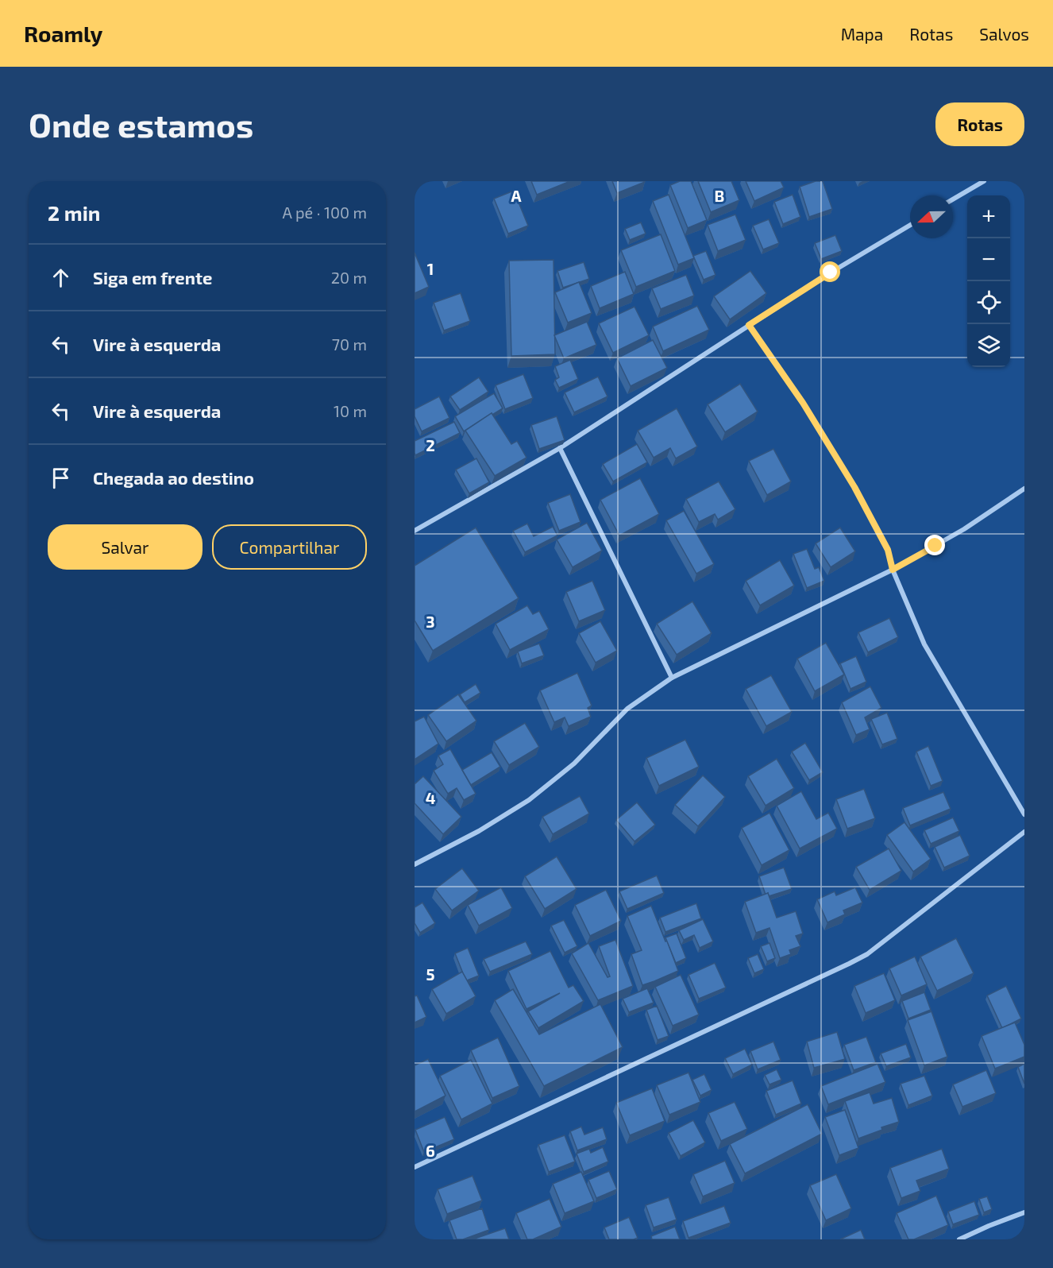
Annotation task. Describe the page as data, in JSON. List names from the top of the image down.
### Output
{
  "north": "left",
  "page": {
    "header": "Roamly",
    "nav": ["Mapa", "Rotas", "Salvos"],
    "buttons": [
      "Rotas",
      ["Salvar", "Compartilhar"]
    ],
    "title": "Onde estamos",
    "heading": ["2 min", "A pé · 100 m"],
    "map_buttons": ["+", "−"],
    "list": [
      ["Siga em frente", "20 m"],
      ["Vire à esquerda", "70 m"],
      ["Vire à esquerda", "10 m"],
      "Chegada ao destino"
    ]
  },
  "grid": {
    "columns": ["A", "B"],
    "rows": [
      "1",
      "2",
      "3",
      "4",
      "5",
      "6"
    ]
  }
}
